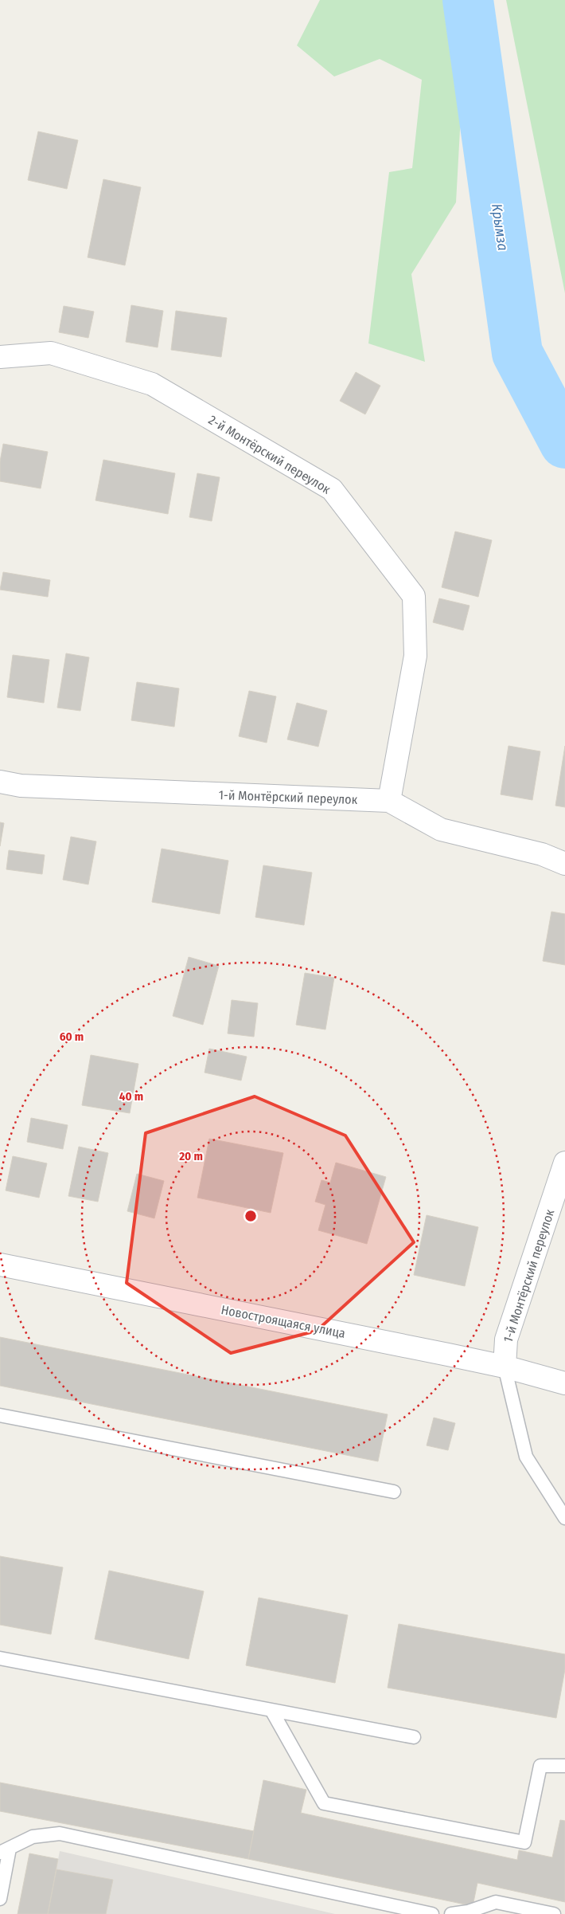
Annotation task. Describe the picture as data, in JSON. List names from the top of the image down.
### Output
{
  "streets": {
    "street": ["2-й Монтёрский переулок", "1-й Монтёрский переулок", "Новостроящаяся улица"]
  },
  "crossings": [
    ["2-й Монтёрский переулок", "1-й Монтёрский переулок"],
    ["1-й Монтёрский переулок", "Новостроящаяся улица"]
  ],
  "water": ["Крымза"],
  "rings": ["60 m", "40 m", "20 m"]
}
